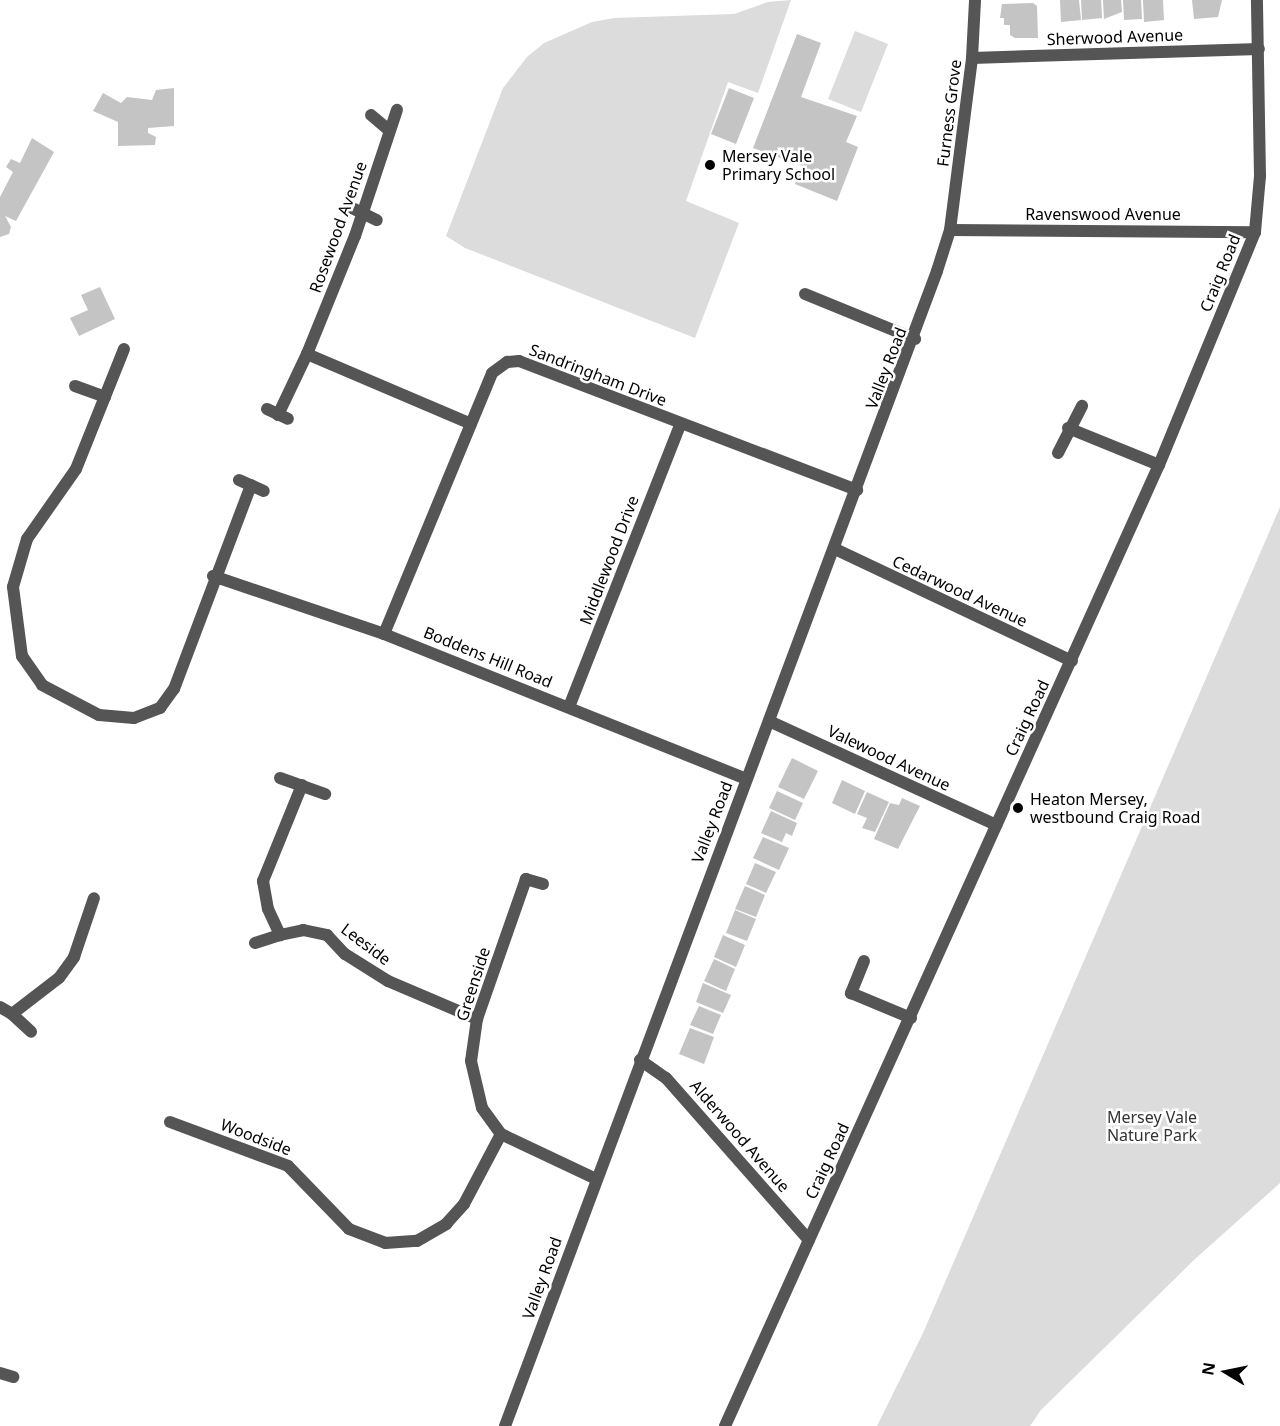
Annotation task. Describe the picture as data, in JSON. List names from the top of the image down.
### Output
{
  "streets": {
    "street": [
      "Sherwood Avenue",
      "Furness Grove",
      "Ravenswood Avenue",
      "Rosewood Avenue",
      "Craig Road",
      "Valley Road",
      "Sandringham Drive",
      "Middlewood Drive",
      "Cedarwood Avenue",
      "Boddens Hill Road",
      "Valewood Avenue",
      "Leeside",
      "Greenside",
      "Alderwood Avenue",
      "Woodside"
    ]
  },
  "crossings": [
    ["Sherwood Avenue", "Furness Grove"],
    ["Sherwood Avenue", "Craig Road"],
    ["Furness Grove", "Ravenswood Avenue"],
    ["Furness Grove", "Valley Road"],
    ["Ravenswood Avenue", "Craig Road"],
    ["Ravenswood Avenue", "Valley Road"],
    ["Craig Road", "Cedarwood Avenue"],
    ["Craig Road", "Valewood Avenue"],
    ["Craig Road", "Alderwood Avenue"],
    ["Valley Road", "Sandringham Drive"],
    ["Valley Road", "Cedarwood Avenue"],
    ["Valley Road", "Boddens Hill Road"],
    ["Valley Road", "Valewood Avenue"],
    ["Valley Road", "Greenside"],
    ["Valley Road", "Alderwood Avenue"],
    ["Sandringham Drive", "Middlewood Drive"],
    ["Sandringham Drive", "Boddens Hill Road"],
    ["Middlewood Drive", "Boddens Hill Road"],
    ["Leeside", "Greenside"],
    ["Greenside", "Woodside"]
  ],
  "parks": ["Mersey Vale Nature Park"],
  "places": ["Mersey Vale Primary School", "Heaton Mersey, westbound Craig Road"],
  "north": "left"
}
